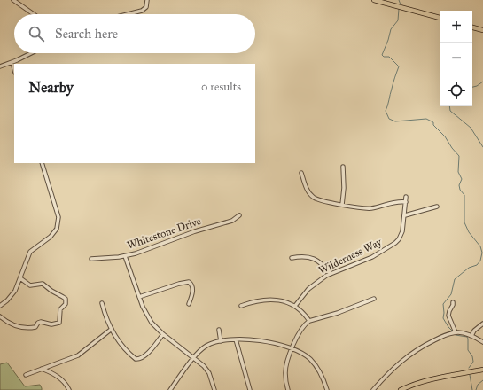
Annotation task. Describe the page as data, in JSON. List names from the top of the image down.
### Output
{
  "streets": {
    "street": ["Whitestone Drive", "Wilderness Way"]
  },
  "page": {
    "map_buttons": ["+", "−"],
    "search": "Search here",
    "heading": ["Nearby", "0 results"]
  }
}
